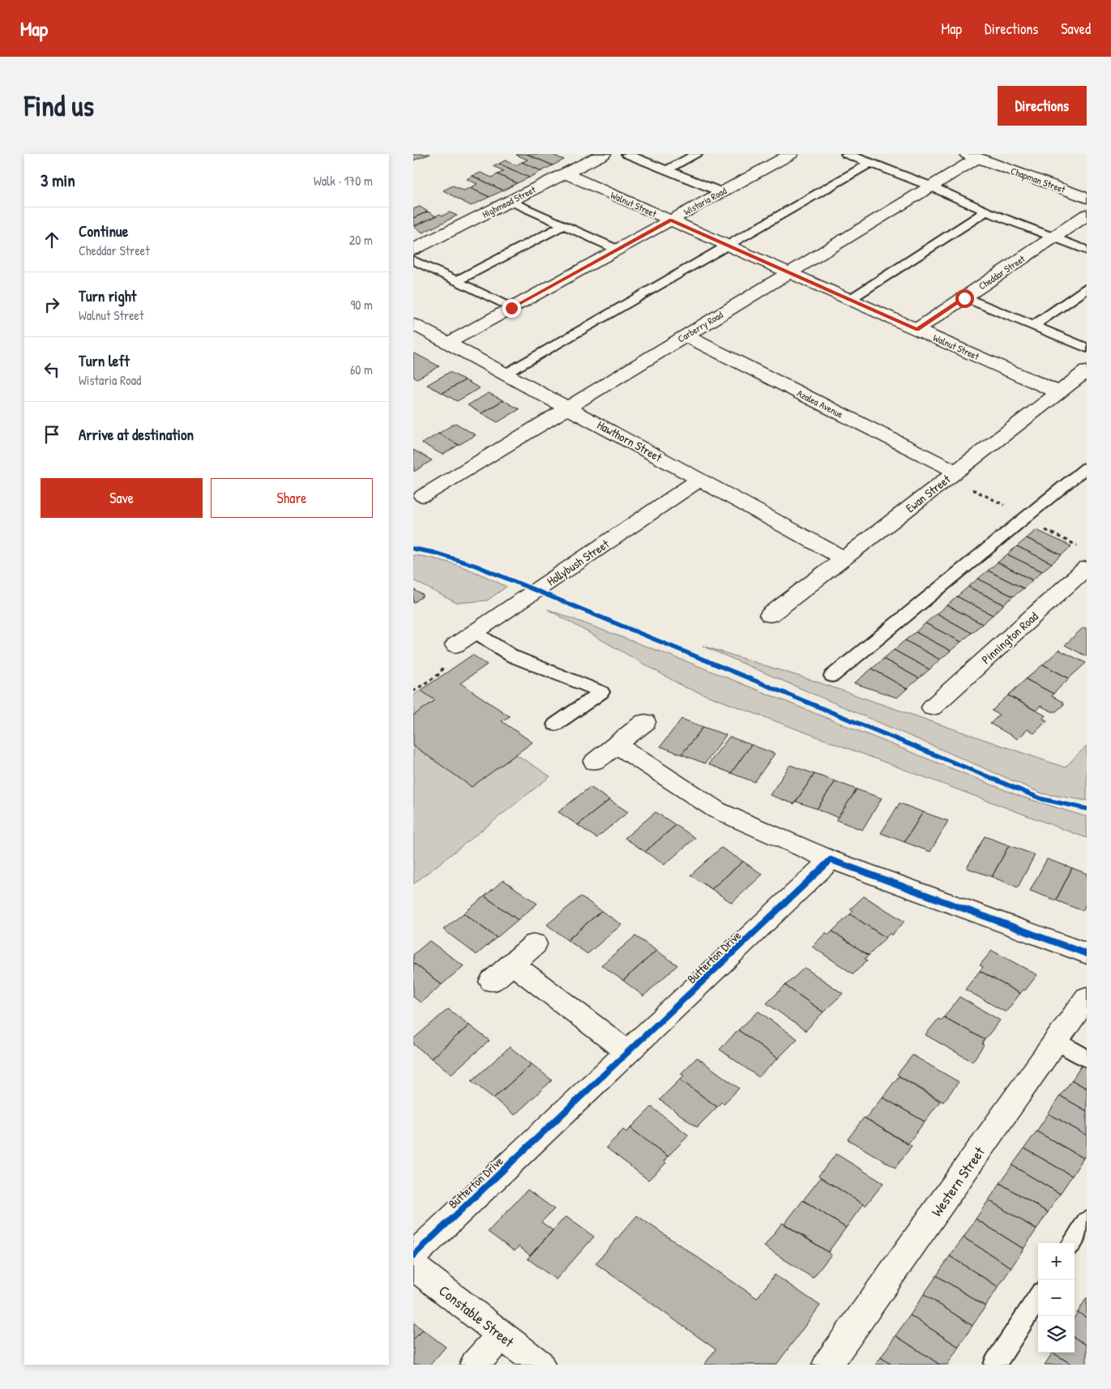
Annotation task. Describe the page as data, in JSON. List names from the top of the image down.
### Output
{
  "streets": {
    "street": [
      "Chapman Street",
      "Wistaria Road",
      "Highmead Street",
      "Walnut Street",
      "Cheddar Street",
      "Carberry Road",
      "Azalea Avenue",
      "Hawthorn Street",
      "Ewan Street",
      "Hollybush Street",
      "Pinnington Road",
      "Butterton Drive",
      "Western Street",
      "Constable Street"
    ]
  },
  "crossings": [
    ["Chapman Street", "Carberry Road"],
    ["Wistaria Road", "Walnut Street"],
    ["Wistaria Road", "Hawthorn Street"],
    ["Highmead Street", "Walnut Street"],
    ["Walnut Street", "Cheddar Street"],
    ["Walnut Street", "Carberry Road"],
    ["Walnut Street", "Ewan Street"],
    ["Carberry Road", "Azalea Avenue"],
    ["Carberry Road", "Hawthorn Street"],
    ["Azalea Avenue", "Ewan Street"],
    ["Hawthorn Street", "Ewan Street"],
    ["Hawthorn Street", "Hollybush Street"]
  ],
  "page": {
    "header": "Map",
    "nav": ["Map", "Directions", "Saved"],
    "buttons": [
      "Directions",
      ["Save", "Share"]
    ],
    "title": "Find us",
    "heading": ["3 min", "Walk · 170 m"],
    "list": [
      ["Continue", "Cheddar Street", "20 m"],
      ["Turn right", "Walnut Street", "90 m"],
      ["Turn left", "Wistaria Road", "60 m"],
      "Arrive at destination"
    ],
    "map_buttons": ["+", "−"]
  }
}
